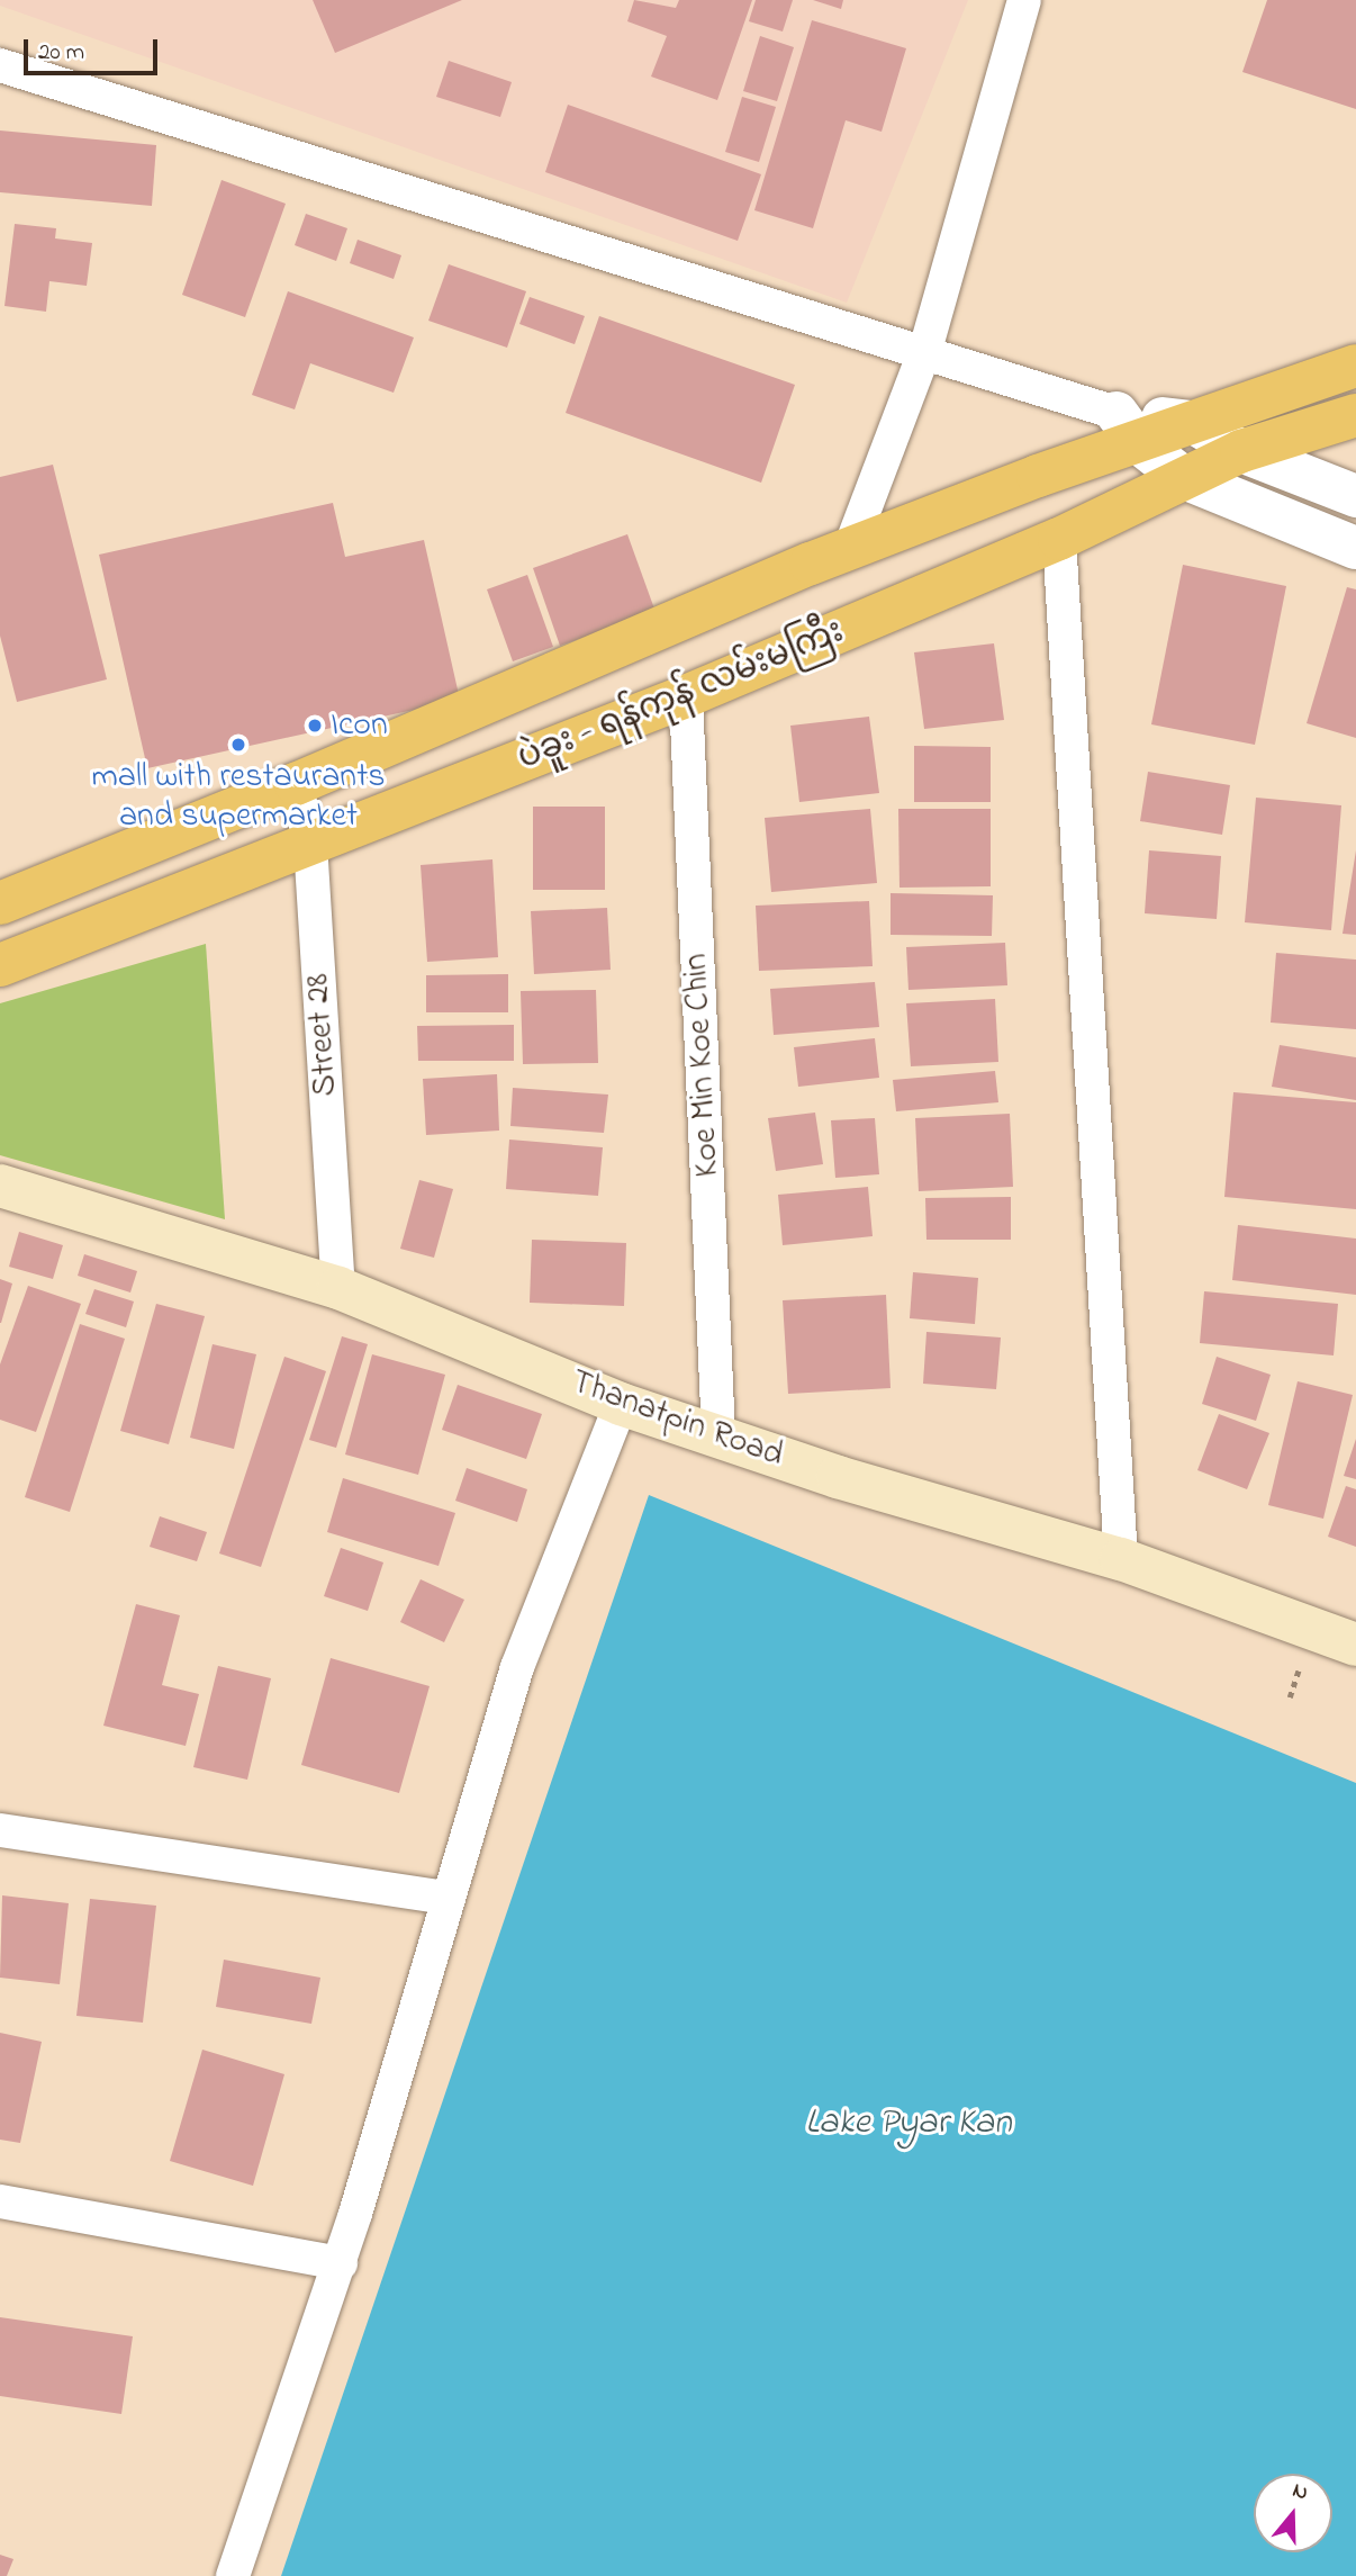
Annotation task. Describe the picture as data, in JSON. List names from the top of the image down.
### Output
{
  "streets": {
    "highway": ["ပဲခူး - ရန်ကုန် လမ်းမကြီး"],
    "main road": ["Thanatpin Road"],
    "street": ["Street 28", "Koe Min Koe Chin"]
  },
  "crossings": [
    ["ပဲခူး - ရန်ကုန် လမ်းမကြီး", "Street 28"],
    ["ပဲခူး - ရန်ကုန် လမ်းမကြီး", "Koe Min Koe Chin"],
    ["Street 28", "Thanatpin Road"],
    ["Koe Min Koe Chin", "Thanatpin Road"]
  ],
  "water": ["Lake Pyar Kan"],
  "places": ["Icon", "mall with restaurants and supermarket"],
  "scale_bar": "20 m",
  "north": "top"
}
